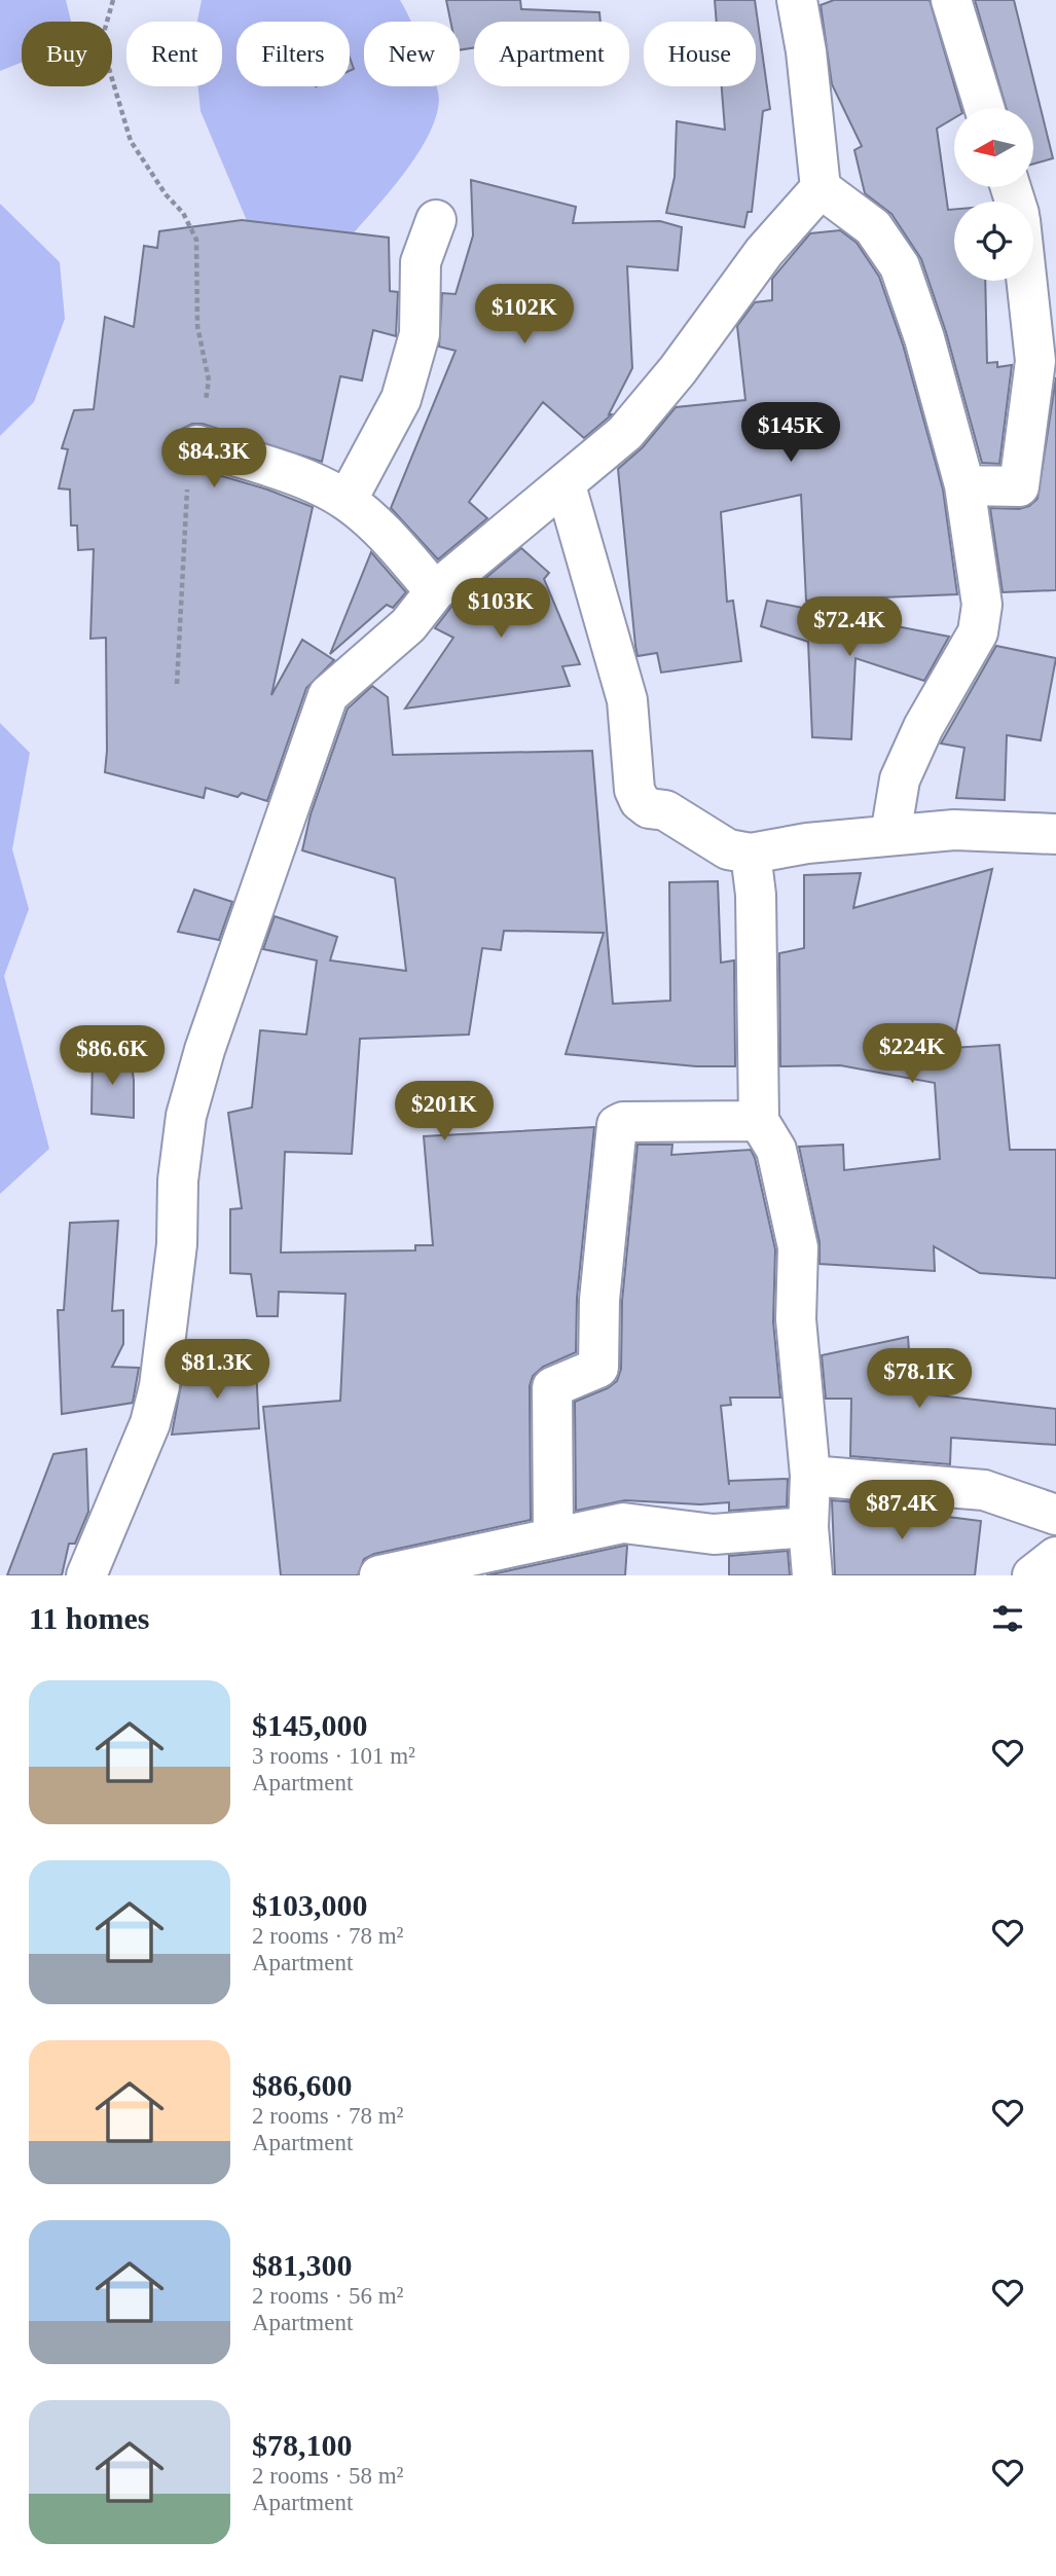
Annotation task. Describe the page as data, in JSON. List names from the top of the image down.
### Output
{
  "north": "left",
  "page": {
    "chip": [
      "Buy",
      "Rent",
      "Filters",
      "New",
      "Apartment",
      "House"
    ],
    "price": [
      "$102K",
      "$145K",
      "$84.3K",
      "$103K",
      "$72.4K",
      "$224K",
      "$86.6K",
      "$201K",
      "$81.3K",
      "$78.1K",
      "$87.4K"
    ],
    "heading": "11 homes",
    "list": [
      {
        "name": "$145,000",
        "note": "3 rooms · 101 m² · Apartment"
      },
      {
        "name": "$103,000",
        "note": "2 rooms · 78 m² · Apartment"
      },
      {
        "name": "$86,600",
        "note": "2 rooms · 78 m² · Apartment"
      },
      {
        "name": "$81,300",
        "note": "2 rooms · 56 m² · Apartment"
      },
      {
        "name": "$78,100",
        "note": "2 rooms · 58 m² · Apartment"
      }
    ]
  }
}
